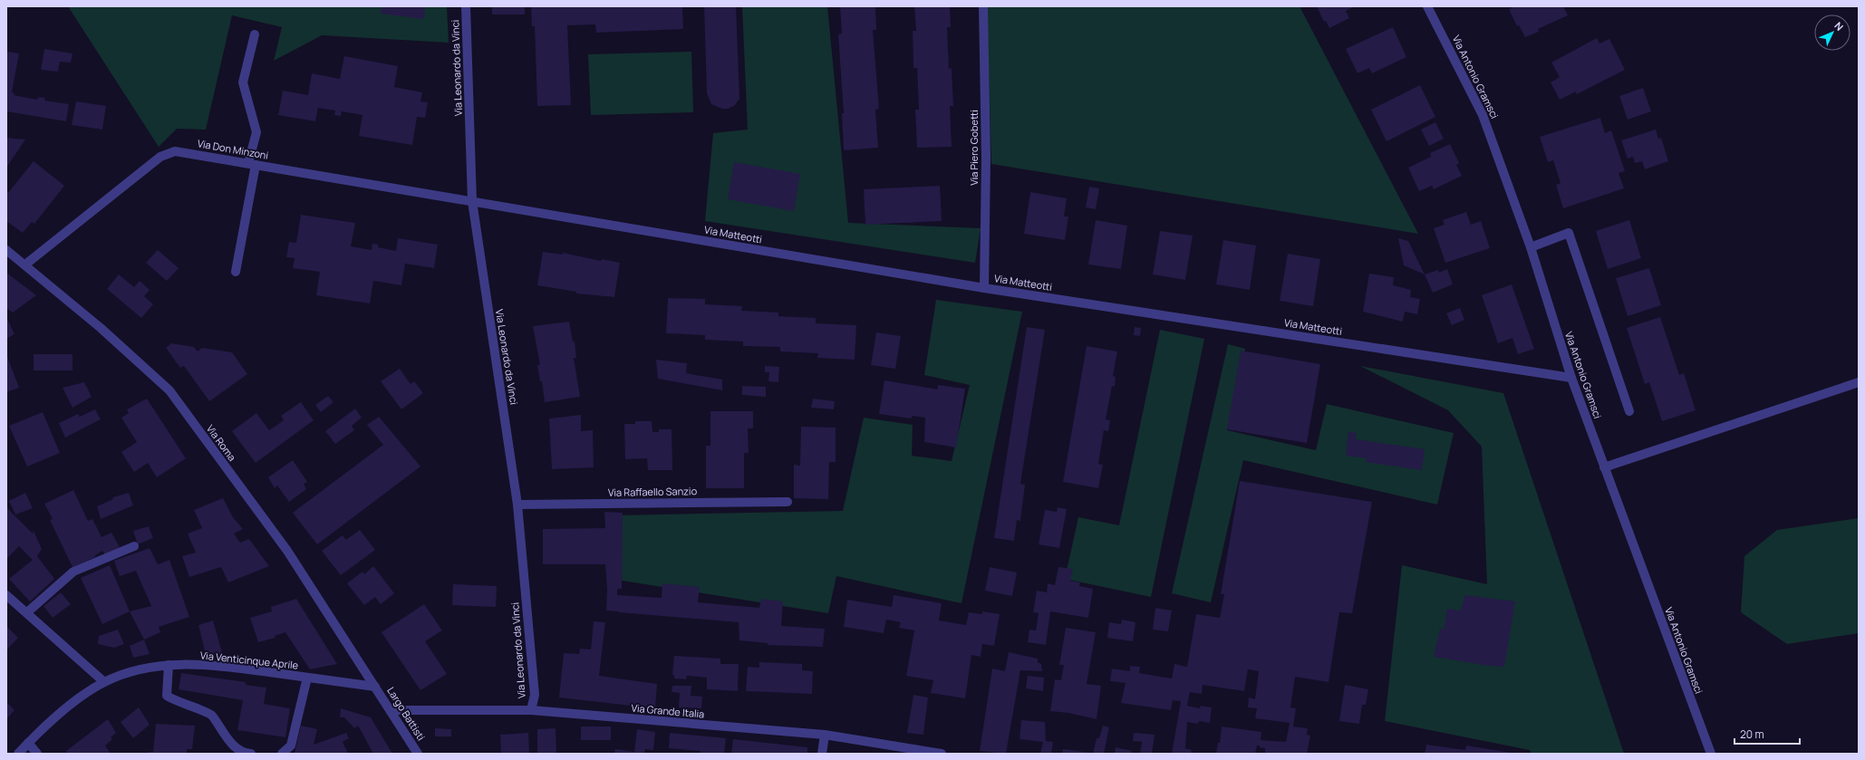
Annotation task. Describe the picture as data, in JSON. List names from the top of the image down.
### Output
{
  "streets": {
    "street": [
      "Via Leonardo da Vinci",
      "Via Antonio Gramsci",
      "Via Piero Gobetti",
      "Via Don Minzoni",
      "Via Matteotti",
      "Via Roma",
      "Via Raffaello Sanzio",
      "Via Venticinque Aprile",
      "Via Grande Italia",
      "Largo Battisti"
    ]
  },
  "crossings": [
    ["Via Leonardo da Vinci", "Via Don Minzoni"],
    ["Via Leonardo da Vinci", "Via Matteotti"],
    ["Via Leonardo da Vinci", "Via Raffaello Sanzio"],
    ["Via Leonardo da Vinci", "Via Grande Italia"],
    ["Via Antonio Gramsci", "Via Matteotti"],
    ["Via Piero Gobetti", "Via Matteotti"],
    ["Via Don Minzoni", "Via Matteotti"],
    ["Via Don Minzoni", "Via Roma"],
    ["Via Roma", "Via Venticinque Aprile"],
    ["Via Roma", "Largo Battisti"],
    ["Via Venticinque Aprile", "Largo Battisti"],
    ["Via Grande Italia", "Largo Battisti"]
  ],
  "scale_bar": "20 m",
  "north": "top right"
}
